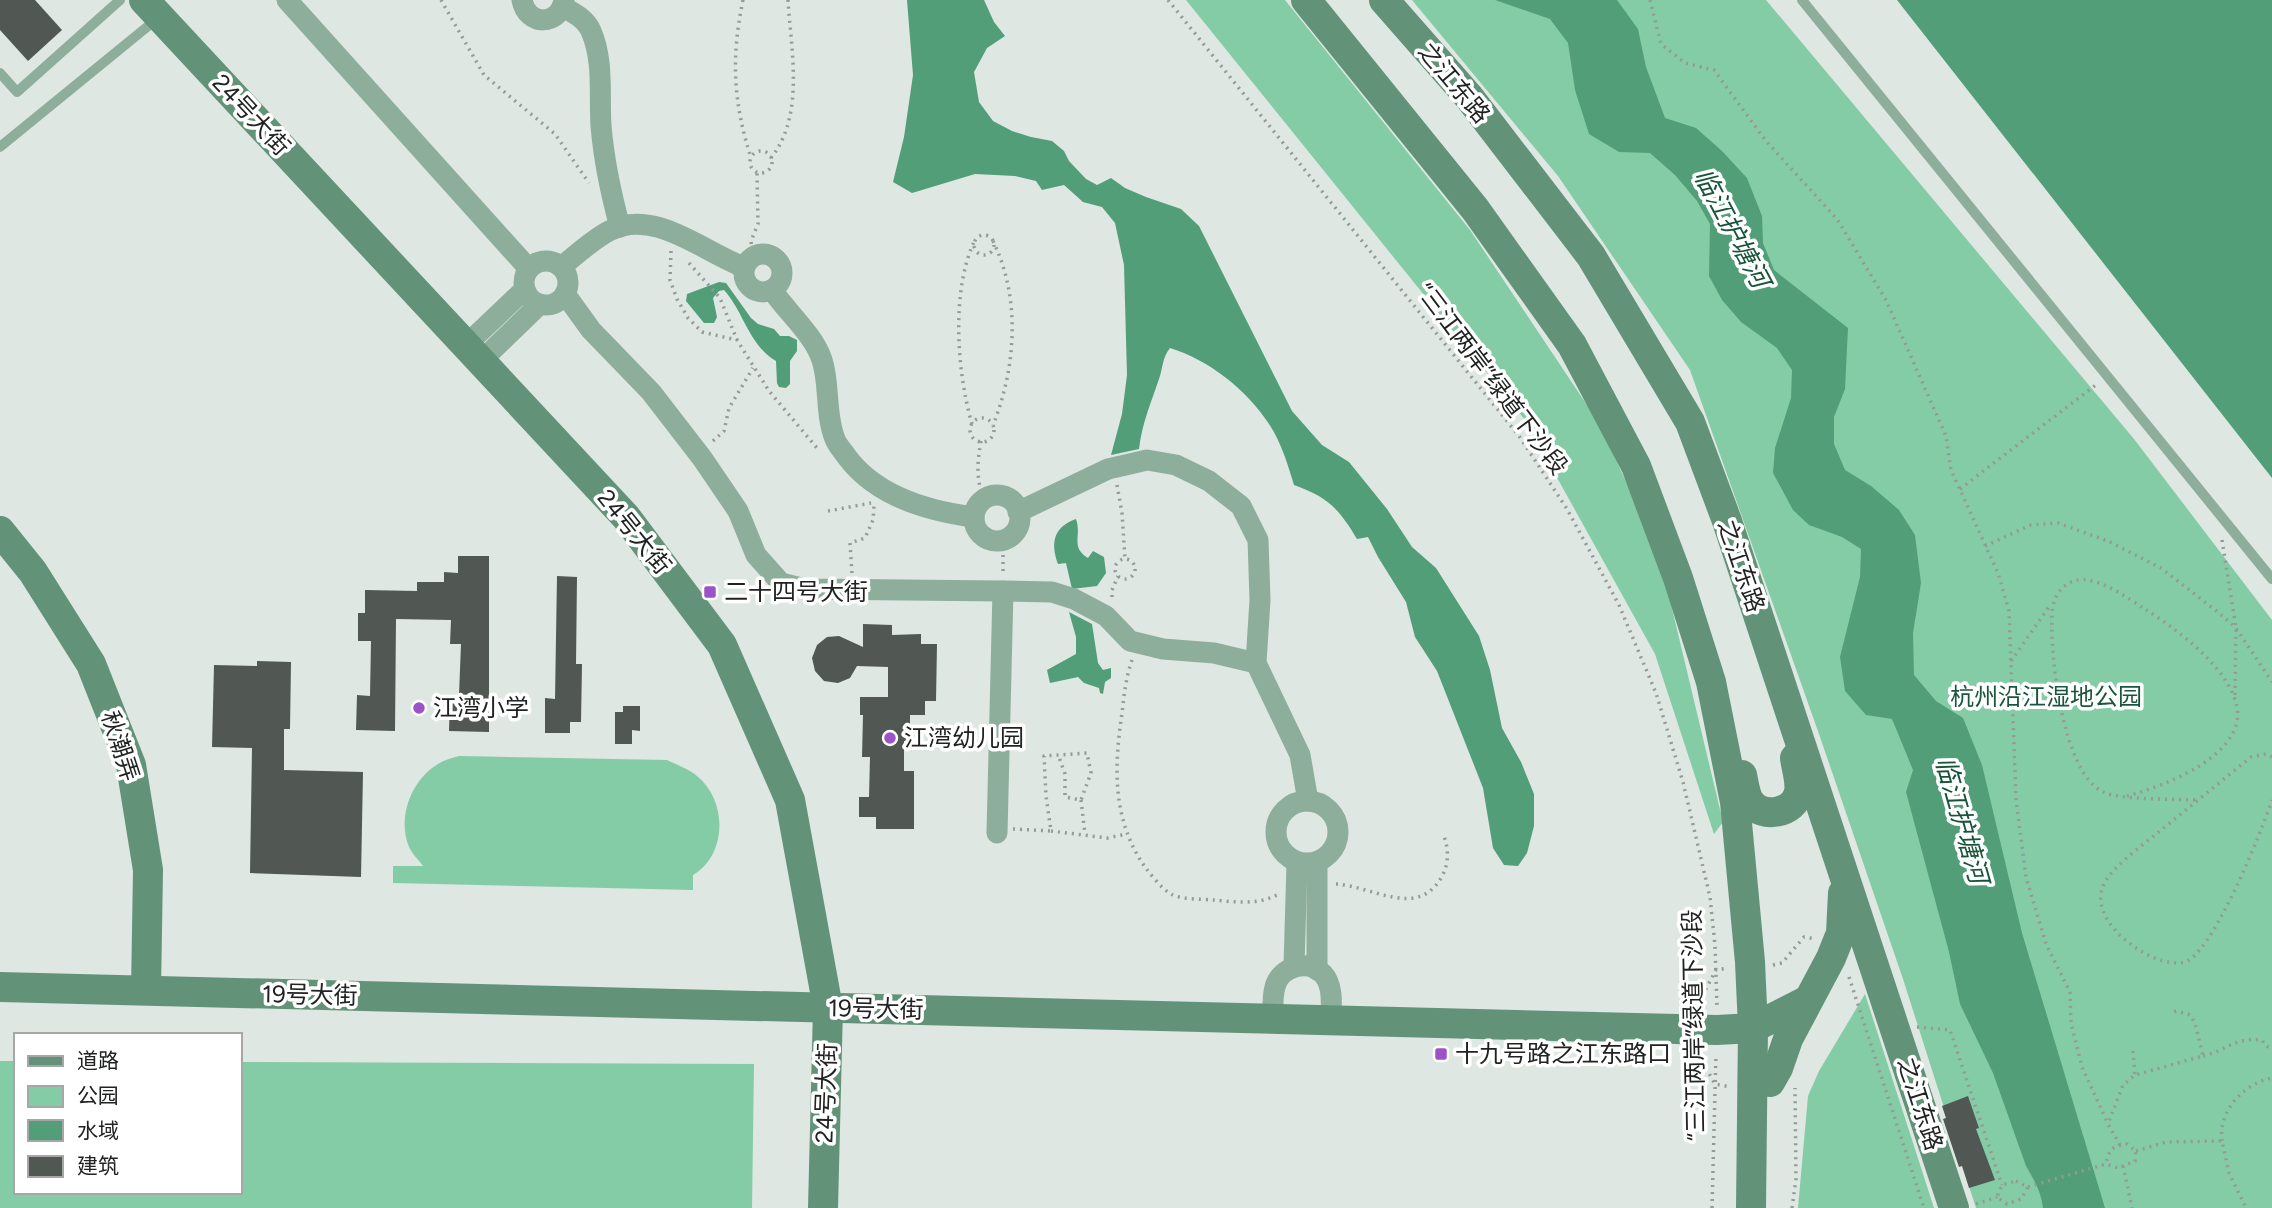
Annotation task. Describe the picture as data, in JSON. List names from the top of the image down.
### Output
{
  "streets": {
    "street": [
      "之江东路",
      "24号大街",
      "秋潮弄",
      "19号大街"
    ],
    "path": ["“三江两岸”绿道下沙段"]
  },
  "crossings": [
    ["24号大街", "19号大街"],
    ["“三江两岸”绿道下沙段", "19号大街"],
    ["秋潮弄", "19号大街"]
  ],
  "water": ["临江护塘河"],
  "parks": ["杭州沿江湿地公园"],
  "places": {
    "transit": ["二十四号大街", "十九号路之江东路口"],
    "other": ["江湾小学", "江湾幼儿园"]
  },
  "legend": [
    "道路",
    "公园",
    "水域",
    "建筑"
  ]
}
